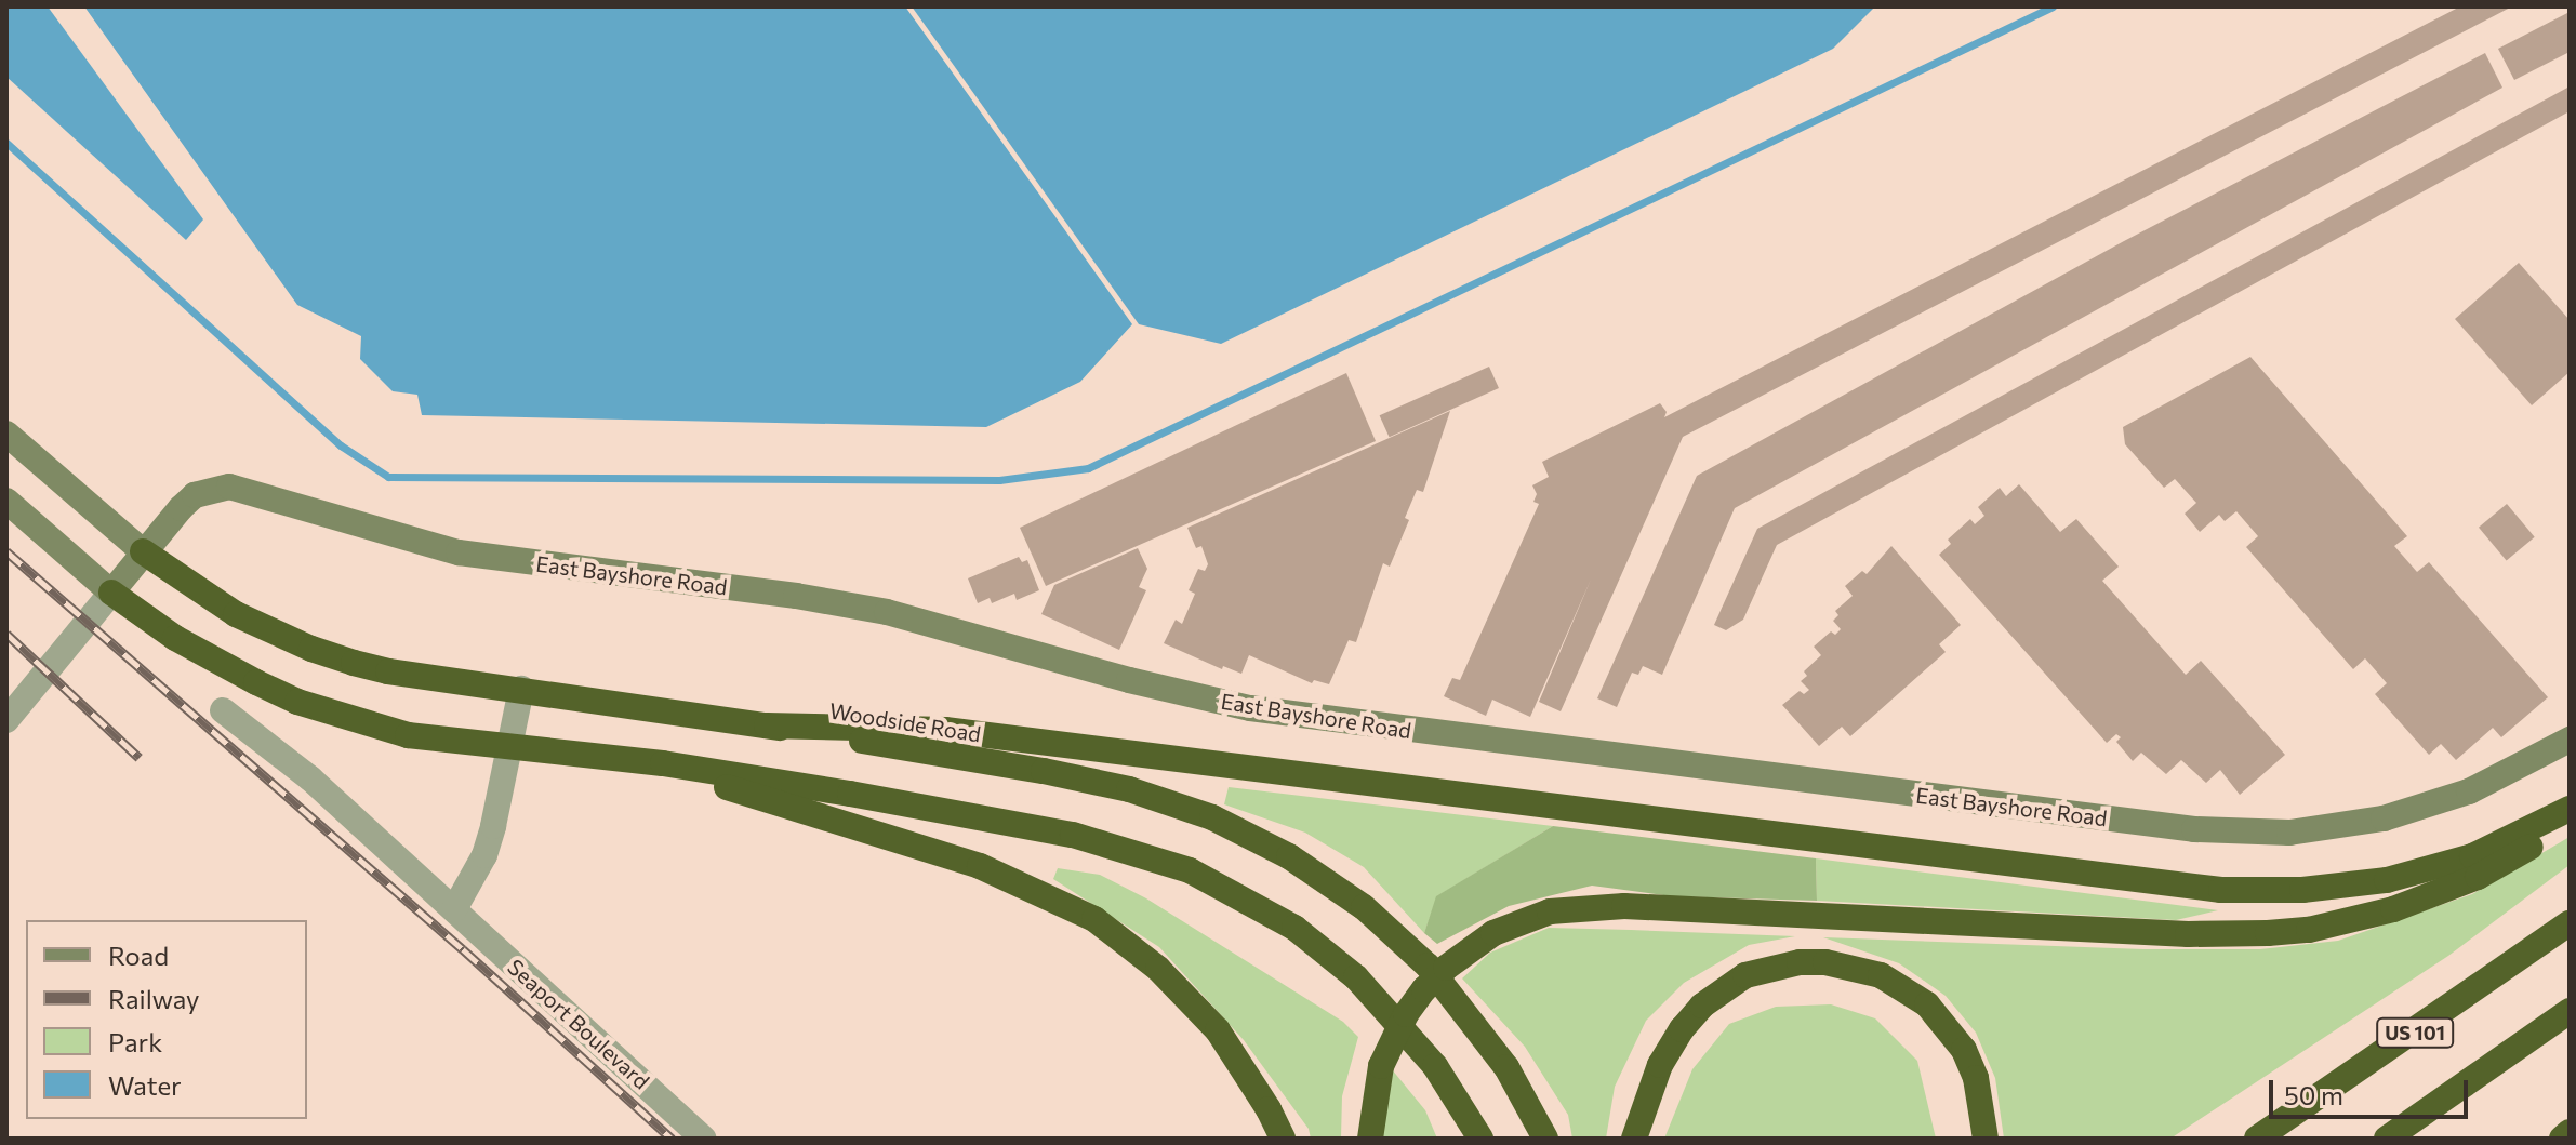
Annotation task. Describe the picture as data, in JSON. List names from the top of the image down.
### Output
{
  "streets": {
    "highway": ["Woodside Road", "US 101"],
    "street": ["East Bayshore Road", "Seaport Boulevard"]
  },
  "crossings": [
    ["East Bayshore Road", "Woodside Road"]
  ],
  "legend": [
    "Road",
    "Railway",
    "Park",
    "Water"
  ],
  "scale_bar": "50 m"
}
